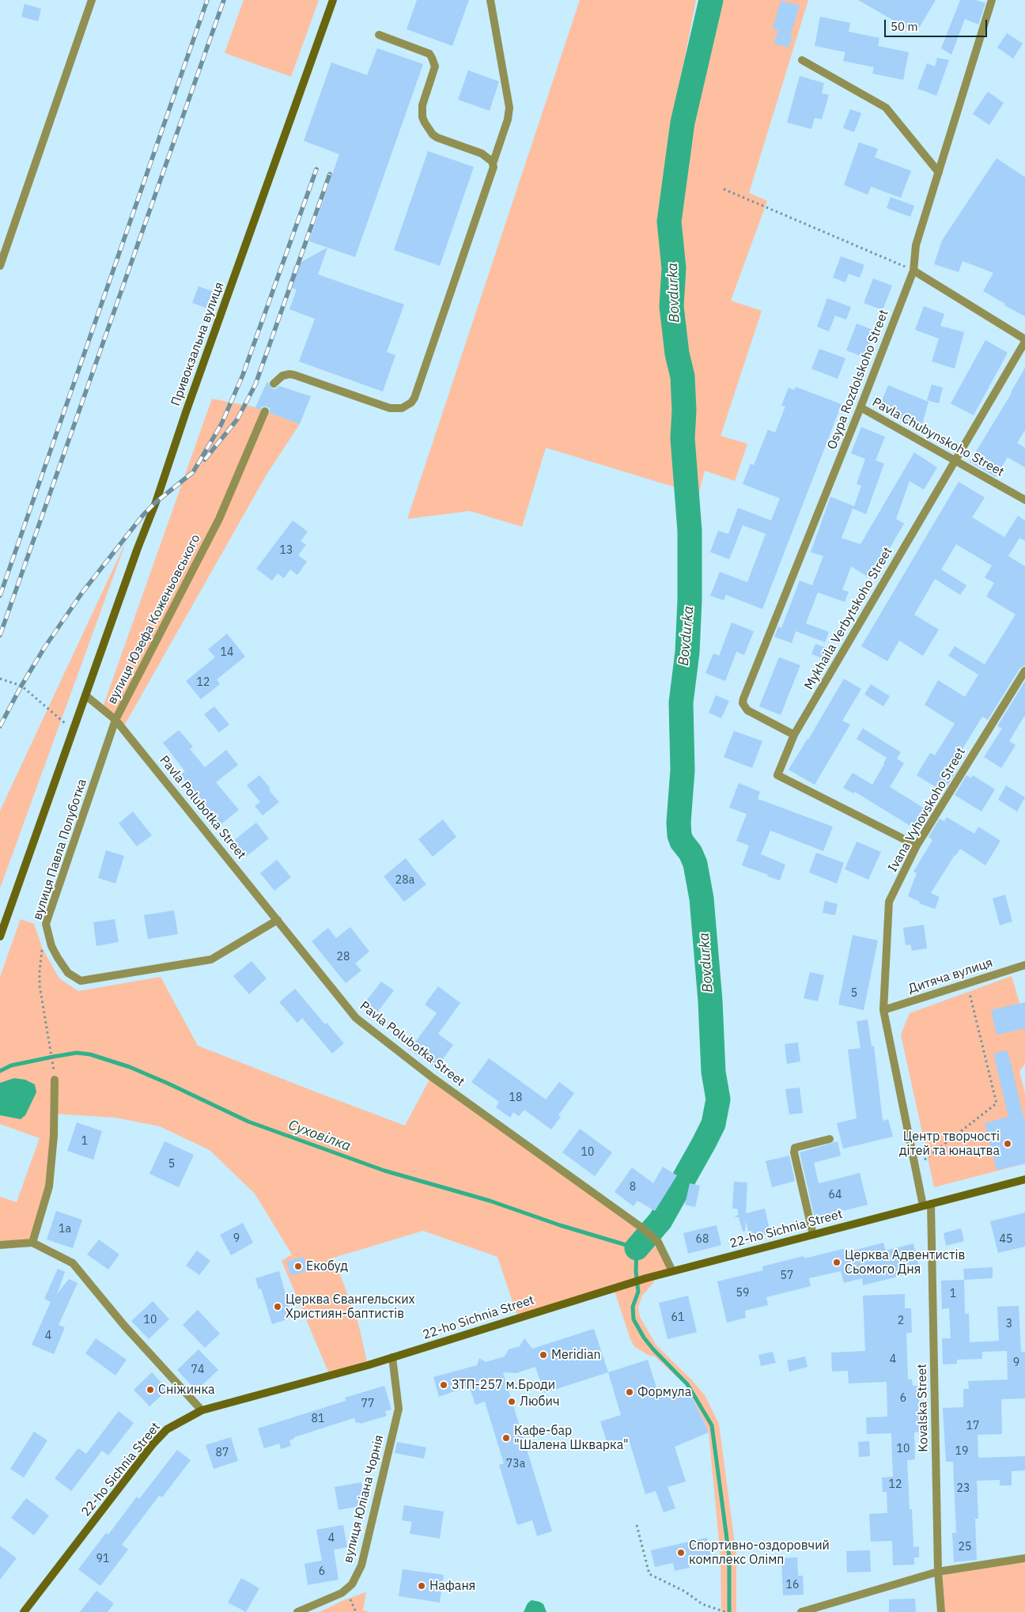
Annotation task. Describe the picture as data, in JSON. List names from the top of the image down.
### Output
{
  "streets": {
    "main road": ["Привокзальна вулиця", "22-ho Sichnia Street"],
    "street": [
      "Osypa Rozdolskoho Street",
      "Pavla Chubynskoho Street",
      "Mykhaila Verbytskoho Street",
      "вулиця Юзефа Коженьовського",
      "Pavla Polubotka Street",
      "Ivana Vyhovskoho Street",
      "вулиця Павла Полуботка",
      "Дитяча вулиця",
      "Kovalska Street",
      "вулиця Юліана Чорнія"
    ]
  },
  "crossings": [
    ["Привокзальна вулиця", "вулиця Юзефа Коженьовського"],
    ["Osypa Rozdolskoho Street", "Pavla Chubynskoho Street"],
    ["Osypa Rozdolskoho Street", "Mykhaila Verbytskoho Street"],
    ["Pavla Chubynskoho Street", "Mykhaila Verbytskoho Street"],
    ["Mykhaila Verbytskoho Street", "Ivana Vyhovskoho Street"],
    ["вулиця Юзефа Коженьовського", "Pavla Polubotka Street"],
    ["вулиця Юзефа Коженьовського", "вулиця Павла Полуботка"],
    ["Pavla Polubotka Street", "вулиця Павла Полуботка"],
    ["Pavla Polubotka Street", "22-ho Sichnia Street"],
    ["Ivana Vyhovskoho Street", "Дитяча вулиця"],
    ["Ivana Vyhovskoho Street", "22-ho Sichnia Street"],
    ["Ivana Vyhovskoho Street", "Kovalska Street"],
    ["22-ho Sichnia Street", "Kovalska Street"],
    ["22-ho Sichnia Street", "вулиця Юліана Чорнія"]
  ],
  "water": ["Bovdurka", "Суховілка"],
  "places": [
    "Центр творчості дітей та юнацтва",
    "Церква Адвентистів Сьомого Дня",
    "Екобуд",
    "Церква Євангельских Християн-баптистів",
    "Meridian",
    "ЗТП-257 м.Броди",
    "Сніжинка",
    "Формула",
    "Любич",
    "Кафе-бар \"Шалена Шкварка\"",
    "Спортивно-оздоровчий комплекс Олімп",
    "Нафаня"
  ],
  "house_numbers": [
    "13",
    "14",
    "12",
    "28а",
    "28",
    "5",
    "18",
    "1",
    "10",
    "5",
    "8",
    "64",
    "1а",
    "9",
    "68",
    "45",
    "57",
    "59",
    "1",
    "61",
    "10",
    "2",
    "3",
    "4",
    "4",
    "9",
    "74",
    "6",
    "77",
    "81",
    "17",
    "10",
    "19",
    "87",
    "73а",
    "12",
    "23",
    "4",
    "25",
    "91",
    "6",
    "16"
  ],
  "scale_bar": "50 m"
}
